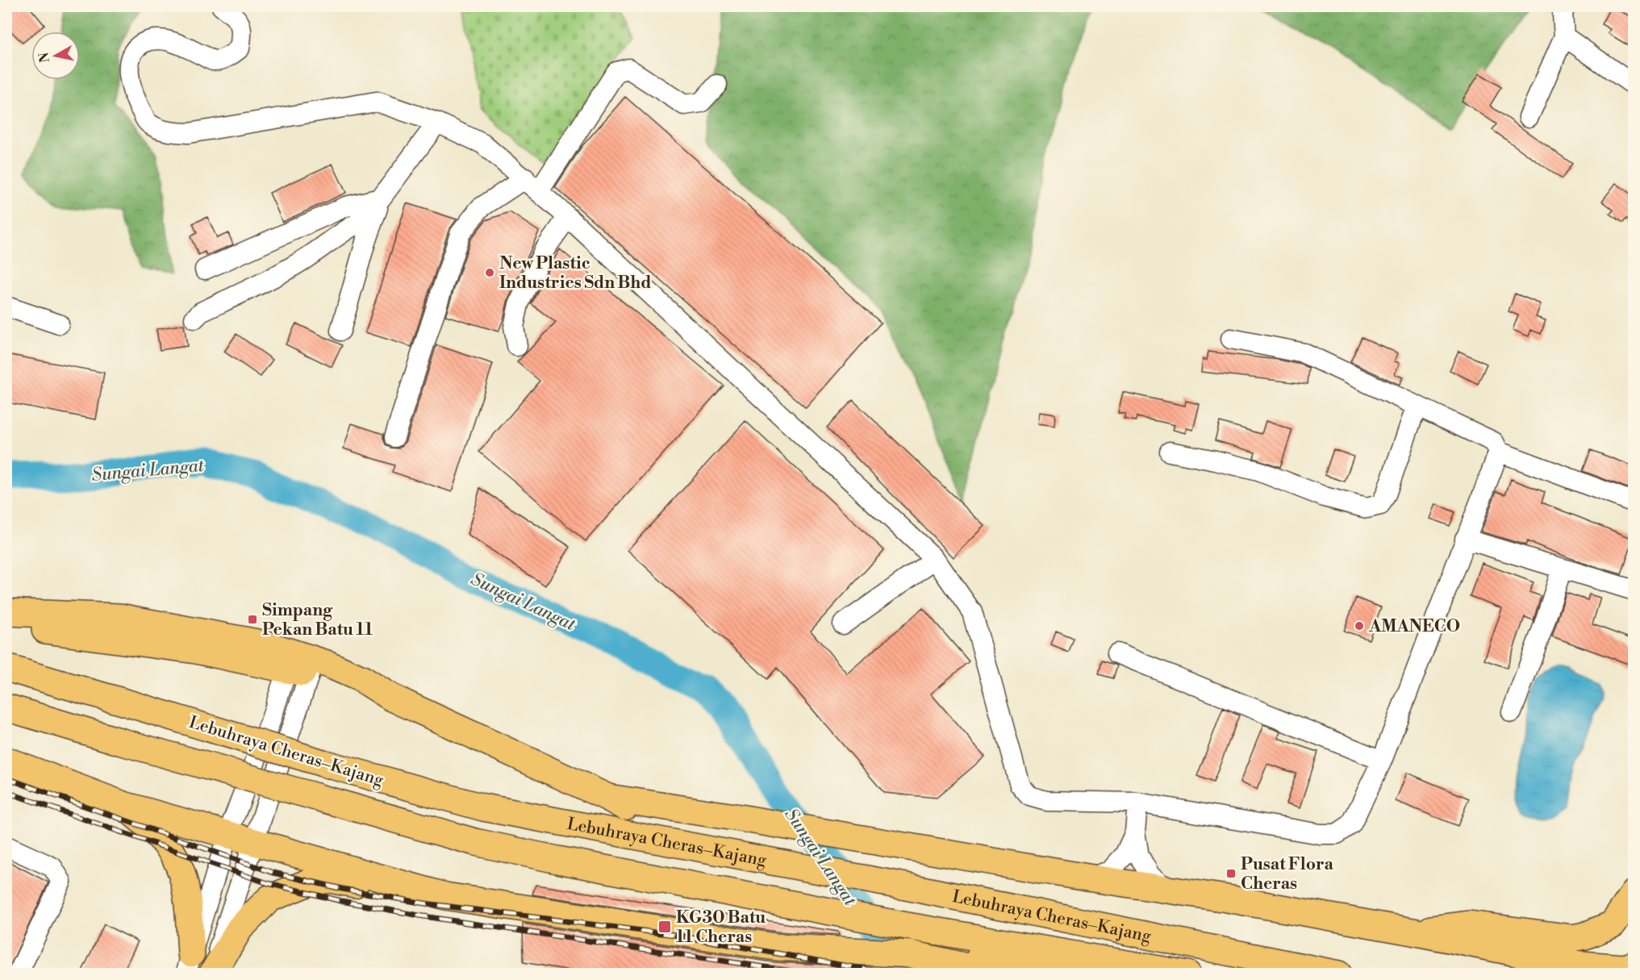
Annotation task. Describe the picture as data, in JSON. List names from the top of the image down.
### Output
{
  "streets": {
    "highway": ["Lebuhraya Cheras–Kajang"]
  },
  "water": ["Sungai Langat"],
  "places": {
    "other": ["New Plastic Industries Sdn Bhd", "AMANECO"],
    "transit": ["Simpang Pekan Batu 11", "Pusat Flora Cheras", "KG30 Batu 11 Cheras"]
  },
  "north": "left"
}
